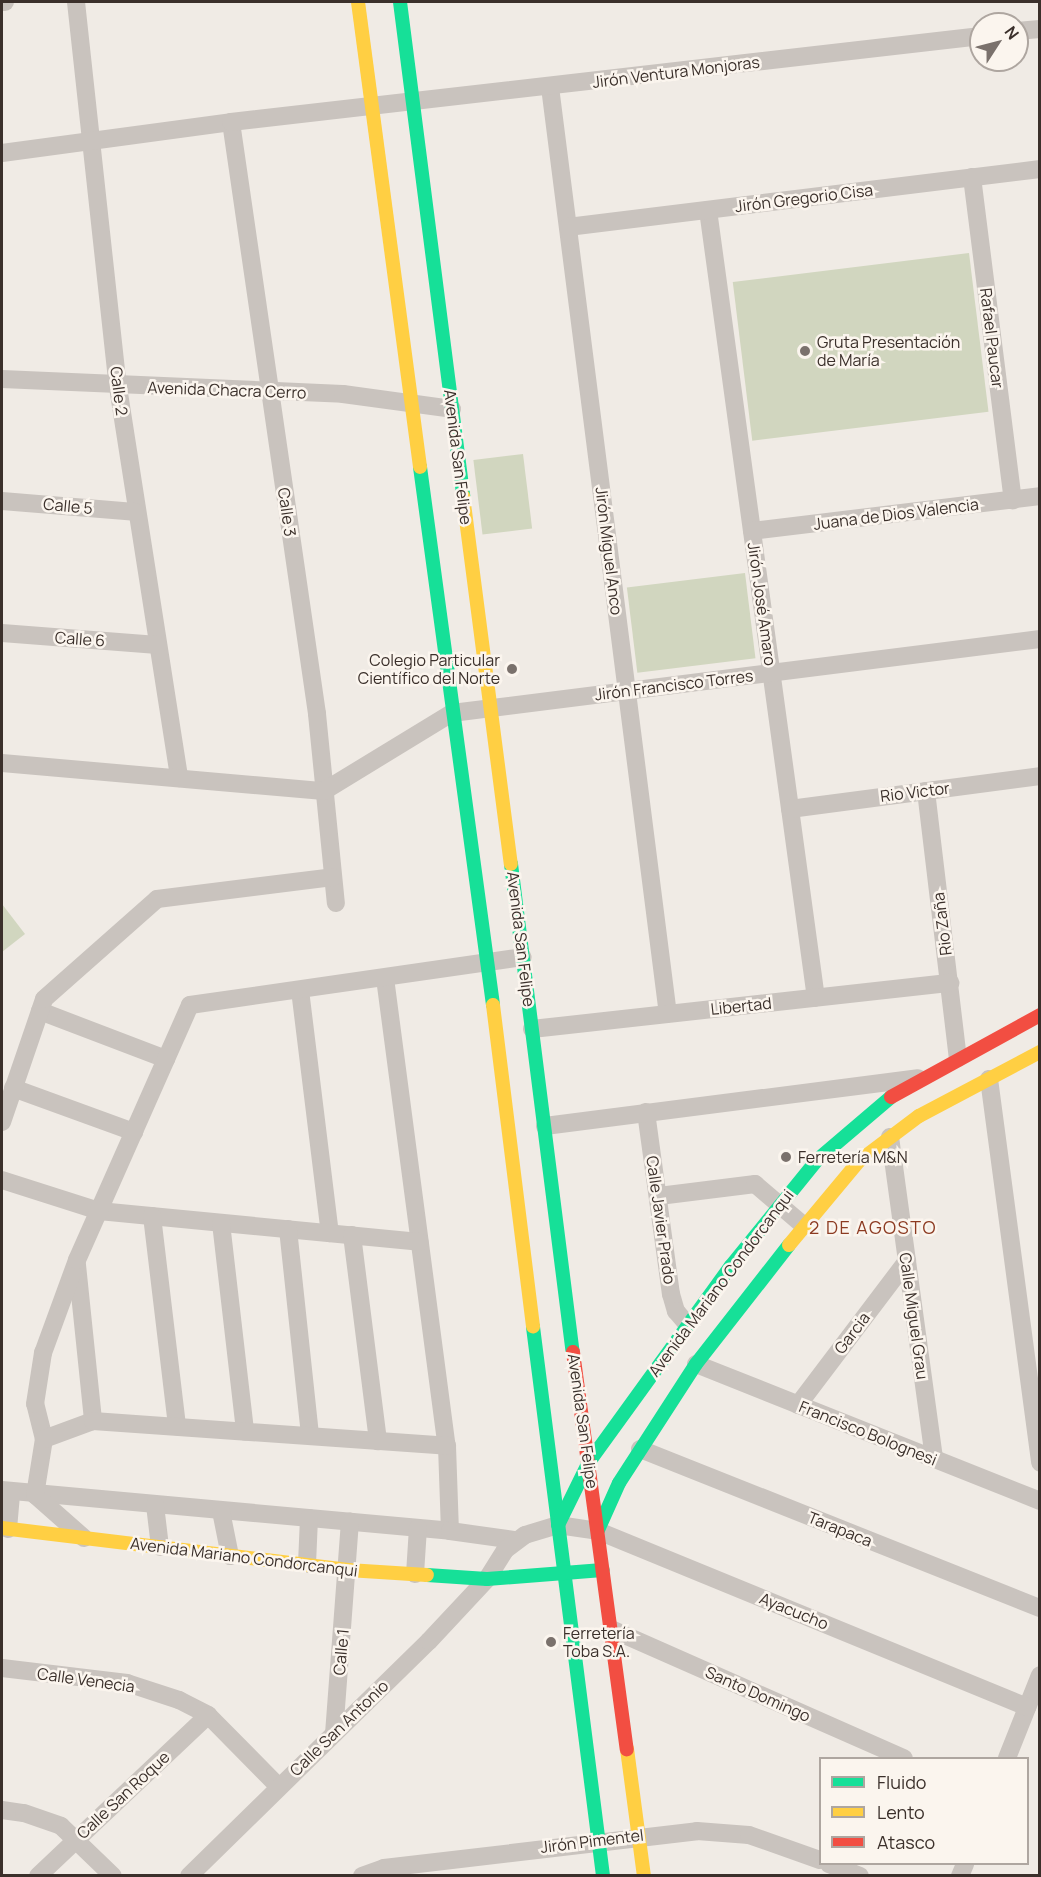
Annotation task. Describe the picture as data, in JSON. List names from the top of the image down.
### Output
{
  "streets": {
    "main road": ["Avenida San Felipe", "Avenida Mariano Condorcanqui"],
    "street": [
      "Jirón Ventura Monjoras",
      "Jirón Gregorio Cisa",
      "Rafael Paucar",
      "Avenida Chacra Cerro",
      "Calle 2",
      "Calle 5",
      "Calle 3",
      "Juana de Dios Valencia",
      "Jirón Miguel Anco",
      "Jirón José Amaro",
      "Calle 6",
      "Jirón Francisco Torres",
      "Rio Victor",
      "Rio Zaña",
      "Libertad",
      "Calle Javier Prado",
      "Calle Miguel Grau",
      "Garcia",
      "Francisco Bolognesi",
      "Tarapaca",
      "Ayacucho",
      "Calle 1",
      "Calle Venecia",
      "Santo Domingo",
      "Calle San Antonio",
      "Calle San Roque",
      "Jirón Pimentel"
    ]
  },
  "crossings": [
    ["Jirón Ventura Monjoras", "Calle 2"],
    ["Jirón Ventura Monjoras", "Avenida San Felipe"],
    ["Jirón Ventura Monjoras", "Calle 3"],
    ["Jirón Ventura Monjoras", "Jirón Miguel Anco"],
    ["Jirón Gregorio Cisa", "Rafael Paucar"],
    ["Jirón Gregorio Cisa", "Jirón Miguel Anco"],
    ["Jirón Gregorio Cisa", "Jirón José Amaro"],
    ["Rafael Paucar", "Juana de Dios Valencia"],
    ["Avenida Chacra Cerro", "Calle 2"],
    ["Avenida Chacra Cerro", "Avenida San Felipe"],
    ["Avenida Chacra Cerro", "Calle 3"],
    ["Calle 2", "Calle 5"],
    ["Calle 2", "Calle 6"],
    ["Avenida San Felipe", "Jirón Francisco Torres"],
    ["Avenida San Felipe", "Libertad"],
    ["Avenida San Felipe", "Avenida Mariano Condorcanqui"],
    ["Avenida San Felipe", "Ayacucho"],
    ["Avenida San Felipe", "Santo Domingo"],
    ["Avenida San Felipe", "Jirón Pimentel"],
    ["Juana de Dios Valencia", "Jirón José Amaro"],
    ["Jirón Miguel Anco", "Jirón Francisco Torres"],
    ["Jirón Miguel Anco", "Libertad"],
    ["Jirón José Amaro", "Jirón Francisco Torres"],
    ["Jirón José Amaro", "Rio Victor"],
    ["Jirón José Amaro", "Libertad"],
    ["Rio Victor", "Rio Zaña"],
    ["Rio Zaña", "Libertad"],
    ["Rio Zaña", "Avenida Mariano Condorcanqui"],
    ["Calle Javier Prado", "Avenida Mariano Condorcanqui"],
    ["Avenida Mariano Condorcanqui", "Calle Miguel Grau"],
    ["Avenida Mariano Condorcanqui", "Francisco Bolognesi"],
    ["Avenida Mariano Condorcanqui", "Tarapaca"],
    ["Avenida Mariano Condorcanqui", "Ayacucho"],
    ["Avenida Mariano Condorcanqui", "Calle 1"],
    ["Avenida Mariano Condorcanqui", "Calle San Antonio"],
    ["Calle Miguel Grau", "Garcia"],
    ["Calle Miguel Grau", "Francisco Bolognesi"],
    ["Garcia", "Francisco Bolognesi"],
    ["Calle 1", "Calle San Antonio"],
    ["Calle Venecia", "Calle San Antonio"],
    ["Calle Venecia", "Calle San Roque"]
  ],
  "districts": ["2 DE AGOSTO"],
  "places": [
    "Gruta Presentación de María",
    "Colegio Particular Científico del Norte",
    "Ferretería M&N",
    "Ferretería Toba S.A."
  ],
  "legend": ["Fluido", "Lento", "Atasco"],
  "north": "top right"
}
